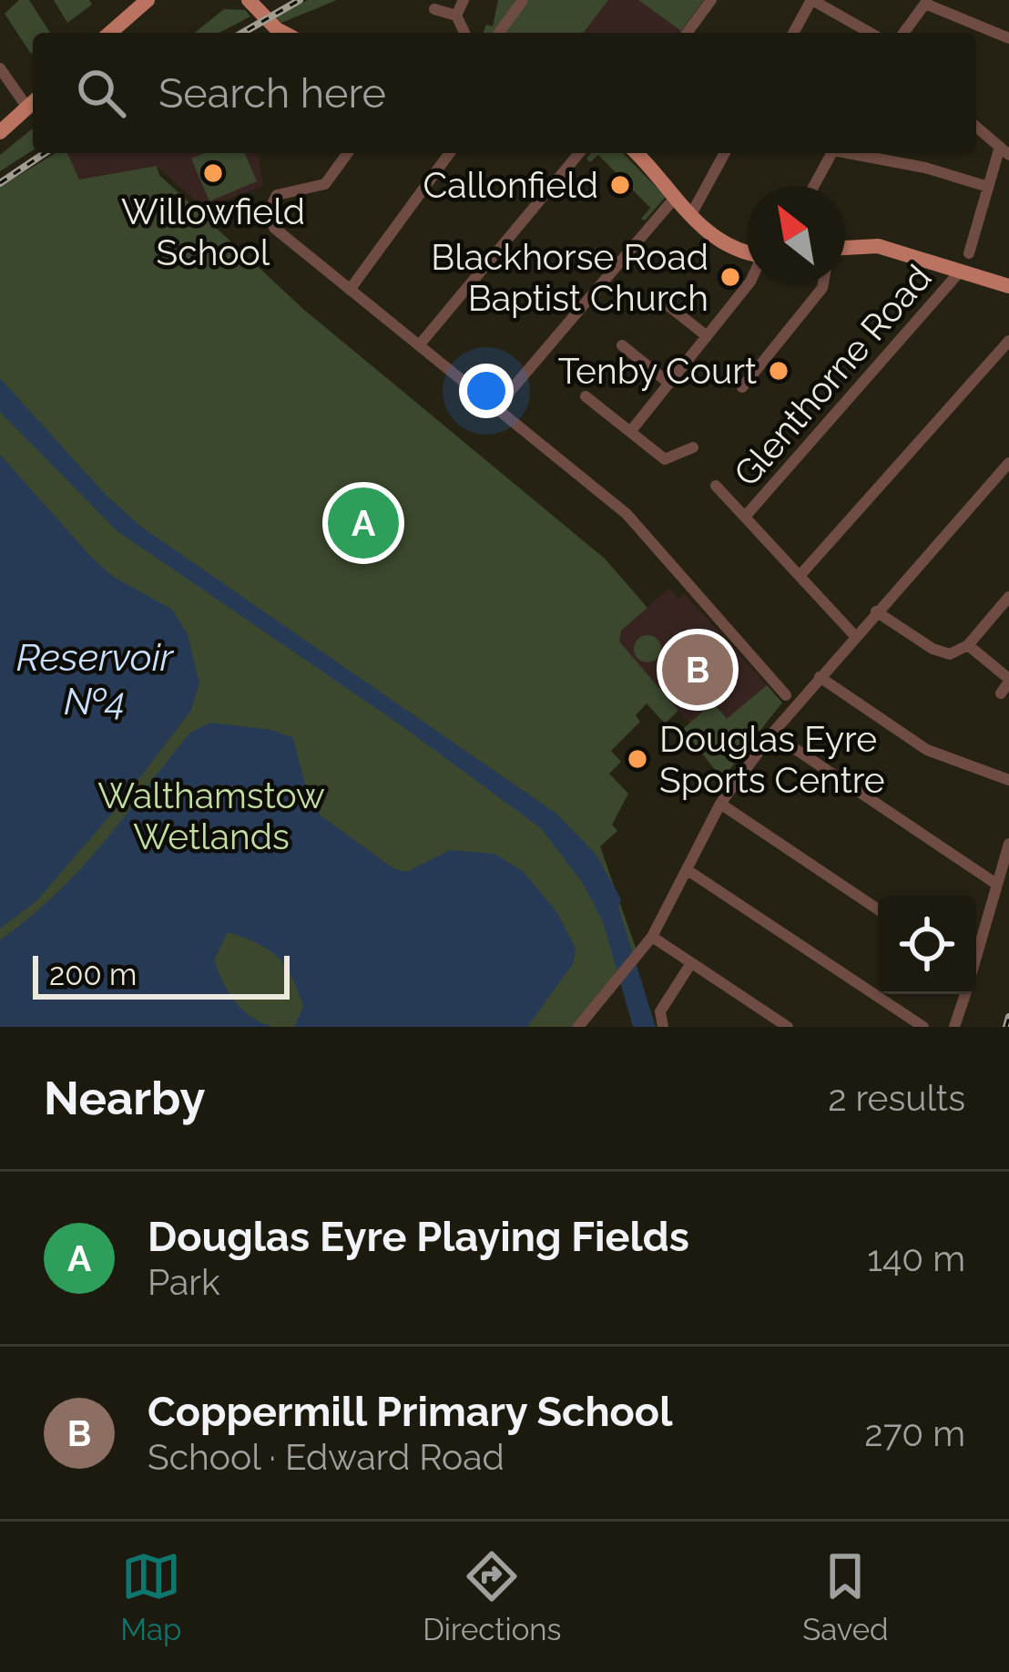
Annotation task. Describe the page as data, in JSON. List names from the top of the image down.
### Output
{
  "streets": {
    "street": ["Glenthorne Road"]
  },
  "water": ["Reservoir №4"],
  "parks": ["Walthamstow Wetlands"],
  "places": [
    "Willowfield School",
    "Callonfield",
    "Blackhorse Road Baptist Church",
    "Tenby Court",
    "Douglas Eyre Sports Centre"
  ],
  "scale_bar": "200 m",
  "north": "top left",
  "page": {
    "search": "Search here",
    "pins": ["A", "B"],
    "scale": "200 m",
    "heading": ["Nearby", "2 results"],
    "list": [
      {
        "mark": "A",
        "name": "Douglas Eyre Playing Fields",
        "note": "Park",
        "value": "140 m"
      },
      {
        "mark": "B",
        "name": "Coppermill Primary School",
        "note": "School · Edward Road",
        "value": "270 m"
      }
    ],
    "nav": ["Map", "Directions", "Saved"]
  }
}
